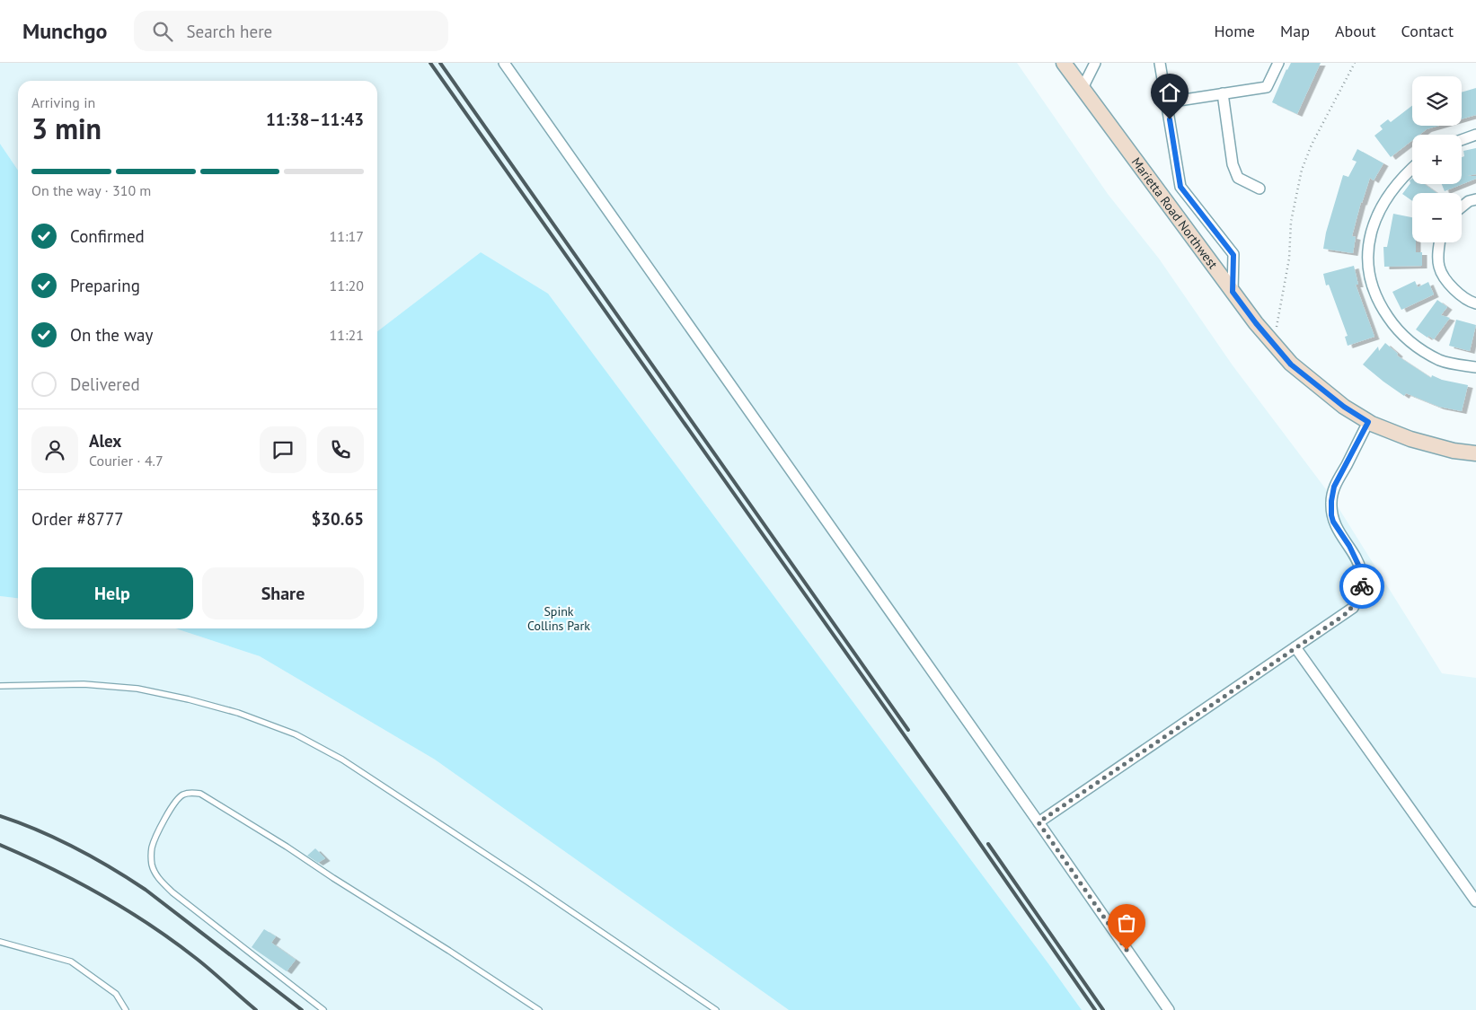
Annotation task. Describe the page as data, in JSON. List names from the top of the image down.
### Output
{
  "streets": {
    "main road": ["Marietta Road Northwest"]
  },
  "parks": ["Spink Collins Park"],
  "page": {
    "header": "Munchgo",
    "search": "Search here",
    "nav": [
      "Home",
      "Map",
      "About",
      "Contact"
    ],
    "map_buttons": ["+", "−"],
    "heading": ["3 min", "Arriving in", "11:38–11:43"],
    "panel": [
      "Alex",
      "Courier · 4.7",
      "Order #8777",
      "$30.65"
    ],
    "bar": "On the way · 310 m",
    "list": [
      ["Confirmed", "11:17"],
      ["Preparing", "11:20"],
      ["On the way", "11:21"],
      "Delivered"
    ],
    "buttons": ["Help", "Share"]
  }
}
